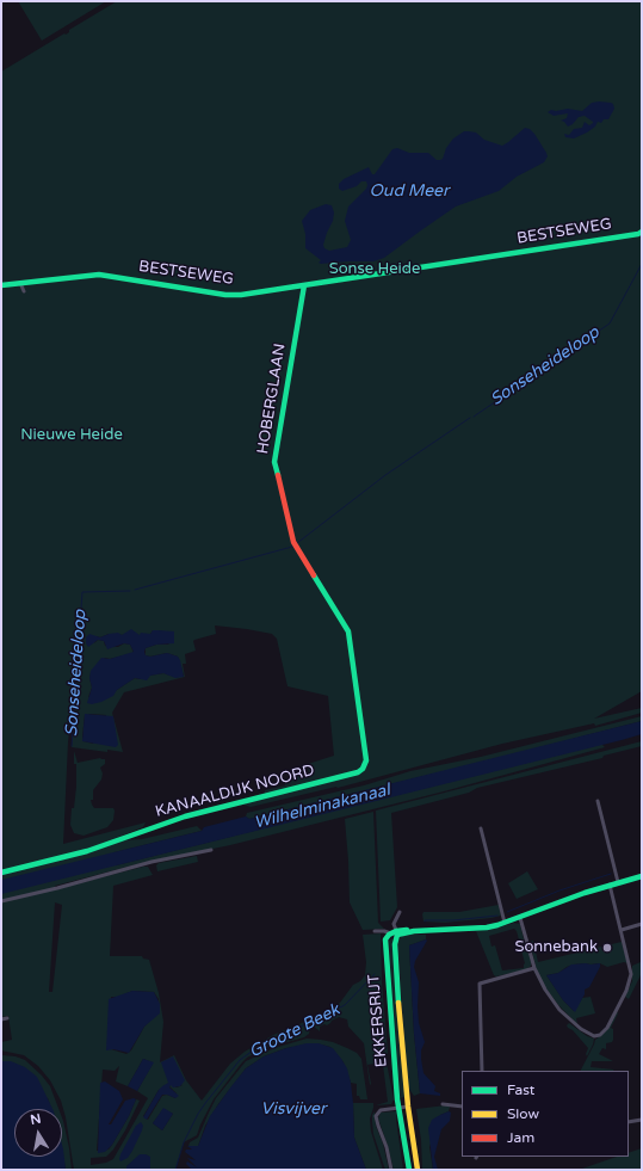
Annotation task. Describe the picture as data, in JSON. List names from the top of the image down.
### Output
{
  "streets": {
    "main road": [
      "BESTSEWEG",
      "HOBERGLAAN",
      "KANAALDIJK NOORD",
      "EKKERSRIJT"
    ]
  },
  "crossings": [
    ["BESTSEWEG", "HOBERGLAAN"],
    ["HOBERGLAAN", "KANAALDIJK NOORD"]
  ],
  "water": [
    "Oud Meer",
    "Sonseheideloop",
    "Wilhelminakanaal",
    "Groote Beek",
    "Visvijver"
  ],
  "parks": ["Sonse Heide", "Nieuwe Heide"],
  "places": ["Sonnebank"],
  "legend": ["Fast", "Slow", "Jam"],
  "north": "top"
}
